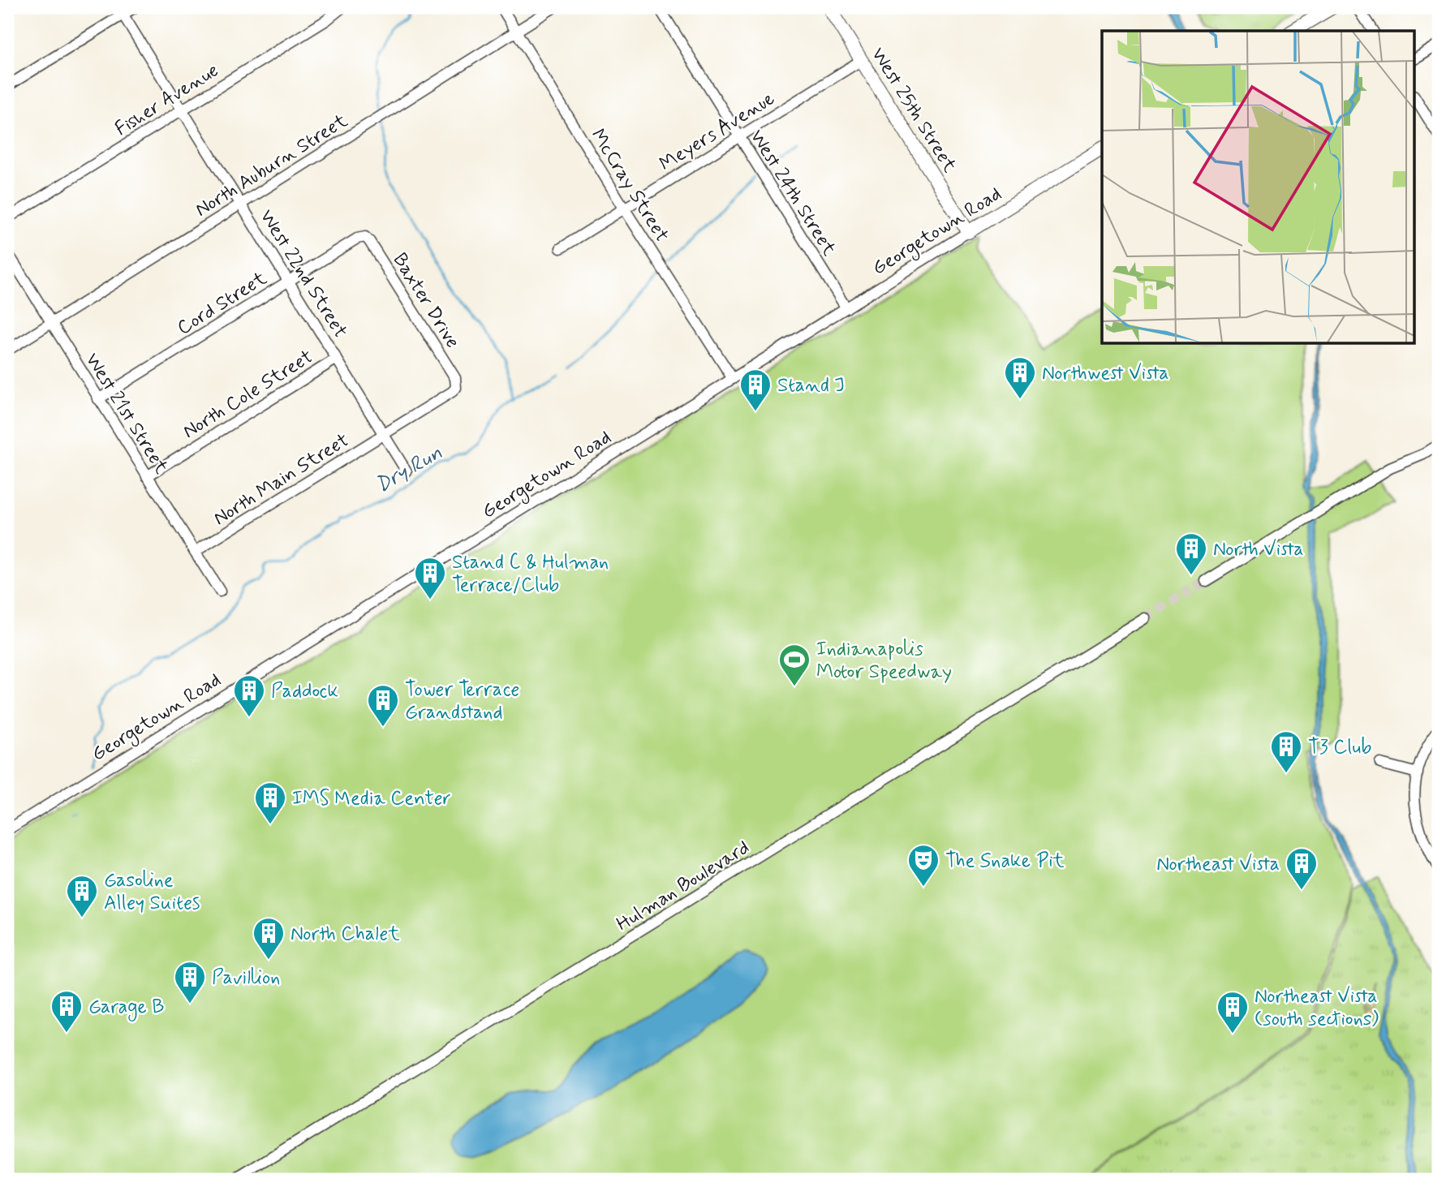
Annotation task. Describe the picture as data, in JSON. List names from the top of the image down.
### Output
{
  "streets": {
    "main road": ["West 25th Street", "Georgetown Road"],
    "street": [
      "Fisher Avenue",
      "Meyers Avenue",
      "North Auburn Street",
      "McCray Street",
      "West 24th Street",
      "West 22nd Street",
      "Baxter Drive",
      "Cord Street",
      "North Cole Street",
      "West 21st Street",
      "North Main Street",
      "Hulman Boulevard"
    ]
  },
  "crossings": [
    ["Fisher Avenue", "West 22nd Street"],
    ["West 25th Street", "Meyers Avenue"],
    ["West 25th Street", "Georgetown Road"],
    ["Meyers Avenue", "McCray Street"],
    ["Meyers Avenue", "West 24th Street"],
    ["North Auburn Street", "McCray Street"],
    ["North Auburn Street", "West 22nd Street"],
    ["North Auburn Street", "West 21st Street"],
    ["McCray Street", "Georgetown Road"],
    ["West 24th Street", "Georgetown Road"],
    ["West 22nd Street", "Cord Street"],
    ["West 22nd Street", "North Cole Street"],
    ["West 22nd Street", "North Main Street"],
    ["Baxter Drive", "Cord Street"],
    ["Baxter Drive", "North Main Street"],
    ["Cord Street", "West 21st Street"],
    ["North Cole Street", "West 21st Street"],
    ["West 21st Street", "North Main Street"]
  ],
  "water": ["Dry Run"],
  "places": {
    "building": [
      "Northwest Vista",
      "Stand J",
      "North Vista",
      "Stand C & Hulman Terrace/Club",
      "Paddock",
      "Tower Terrace Grandstand",
      "T3 Club",
      "IMS Media Center",
      "Northeast Vista",
      "Gasoline Alley Suites",
      "North Chalet",
      "Pavillion",
      "Garage B",
      "Northeast Vista (south sections)"
    ],
    "sports": ["Indianapolis Motor Speedway"],
    "theatre": ["The Snake Pit"]
  }
}
